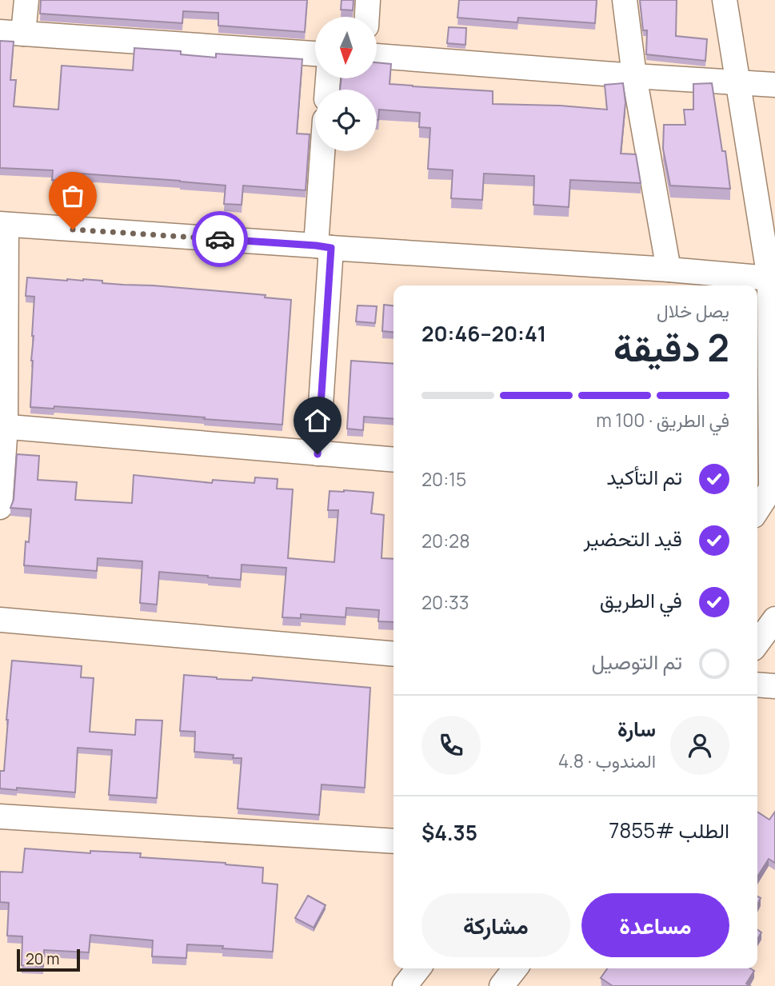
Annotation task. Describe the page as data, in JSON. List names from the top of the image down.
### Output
{
  "scale_bar": "20 m",
  "north": "bottom",
  "page": {
    "heading": ["2 دقيقة", "يصل خلال", "20:41–20:46"],
    "panel": [
      "سارة",
      "المندوب · 4.8",
      "الطلب #7855",
      "$4.35"
    ],
    "bar": "في الطريق · 100 m",
    "list": [
      ["تم التأكيد", "20:15"],
      ["قيد التحضير", "20:28"],
      ["في الطريق", "20:33"],
      "تم التوصيل"
    ],
    "buttons": ["مساعدة", "مشاركة"],
    "scale": "20 m"
  }
}
